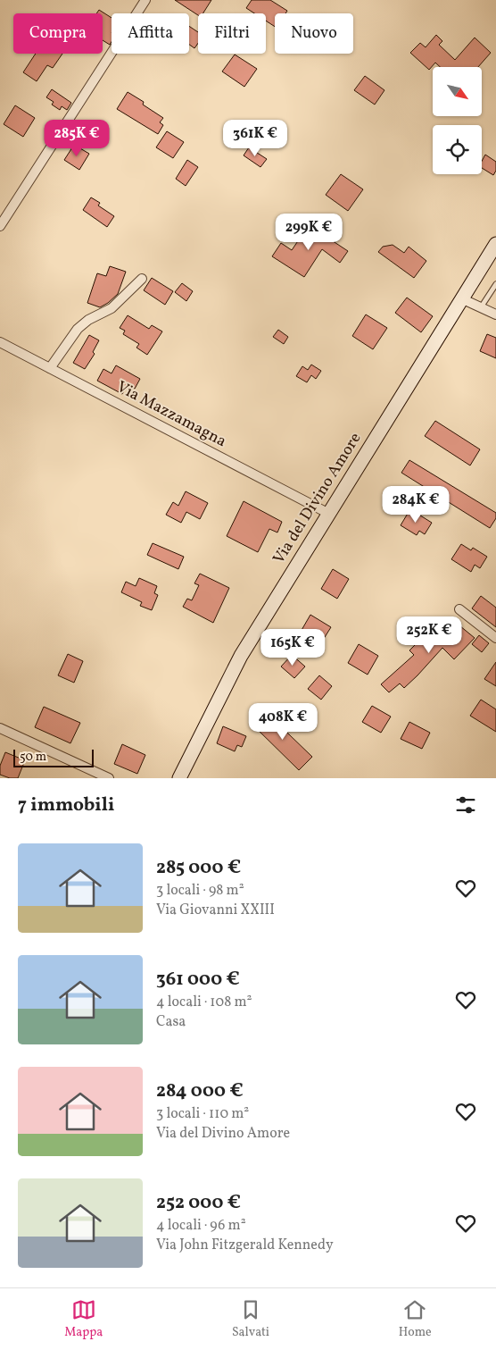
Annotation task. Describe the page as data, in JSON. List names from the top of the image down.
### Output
{
  "streets": {
    "main road": ["Via del Divino Amore"],
    "street": ["Via Mazzamagna"]
  },
  "crossings": [
    ["Via Mazzamagna", "Via del Divino Amore"]
  ],
  "scale_bar": "50 m",
  "north": "bottom right",
  "page": {
    "chip": [
      "Compra",
      "Affitta",
      "Filtri",
      "Nuovo"
    ],
    "price": [
      "285K €",
      "361K €",
      "299K €",
      "284K €",
      "252K €",
      "165K €",
      "408K €"
    ],
    "scale": "50 m",
    "heading": "7 immobili",
    "list": [
      {
        "name": "285 000 €",
        "note": "3 locali · 98 m² · Via Giovanni XXIII"
      },
      {
        "name": "361 000 €",
        "note": "4 locali · 108 m² · Casa"
      },
      {
        "name": "284 000 €",
        "note": "3 locali · 110 m² · Via del Divino Amore"
      },
      {
        "name": "252 000 €",
        "note": "4 locali · 96 m² · Via John Fitzgerald Kennedy"
      }
    ],
    "tabs": ["Mappa", "Salvati", "Home"]
  }
}
